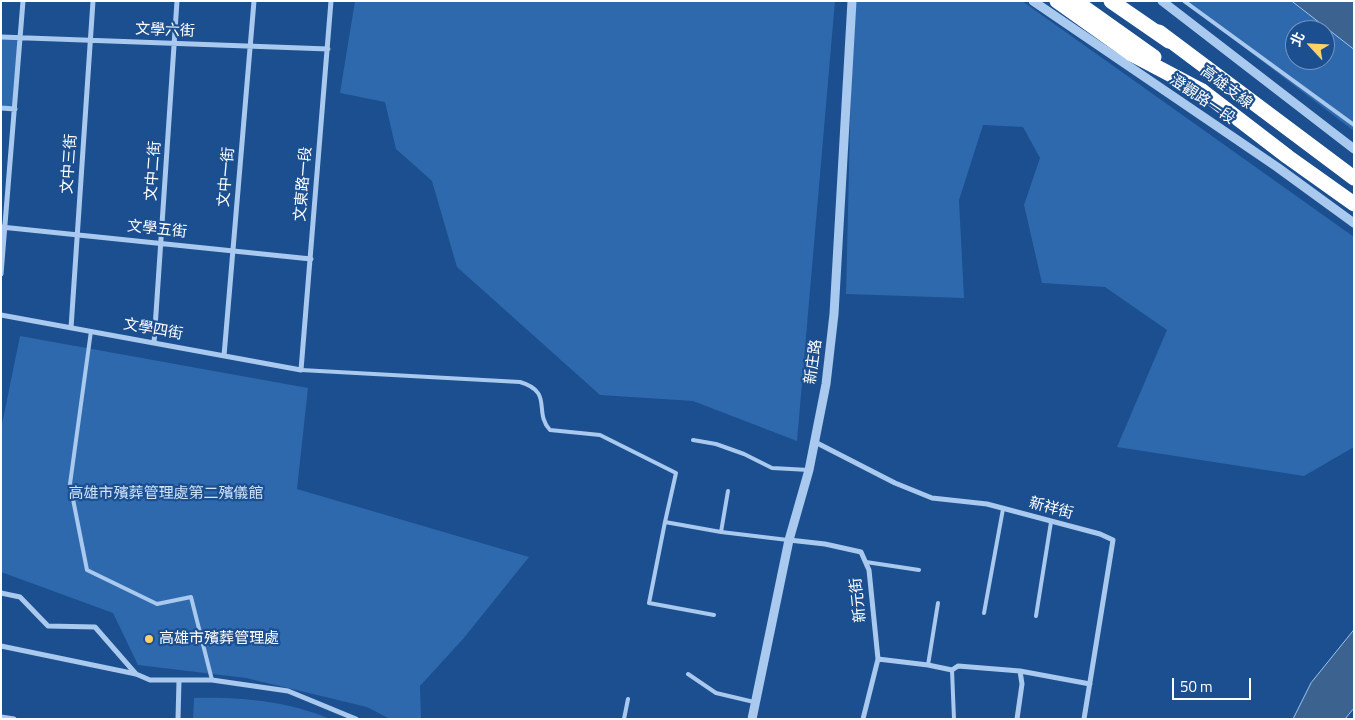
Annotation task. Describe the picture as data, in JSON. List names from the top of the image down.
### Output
{
  "streets": {
    "highway": ["高雄支線"],
    "street": [
      "文學六街",
      "澄觀路一段",
      "文中三街",
      "文中二街",
      "文中一街",
      "文東路一段",
      "文學五街",
      "文學四街",
      "新庄路",
      "新祥街",
      "新元街"
    ]
  },
  "crossings": [
    ["文學六街", "文中三街"],
    ["文學六街", "文中二街"],
    ["文學六街", "文中一街"],
    ["文學六街", "文東路一段"],
    ["文中三街", "文學五街"],
    ["文中三街", "文學四街"],
    ["文中二街", "文學五街"],
    ["文中二街", "文學四街"],
    ["文中一街", "文學五街"],
    ["文中一街", "文學四街"],
    ["文東路一段", "文學五街"],
    ["文東路一段", "文學四街"],
    ["新庄路", "新祥街"],
    ["新庄路", "新元街"]
  ],
  "parks": ["高雄市殯葬管理處第二殯儀館"],
  "places": ["高雄市殯葬管理處"],
  "scale_bar": "50 m",
  "north": "top left"
}
